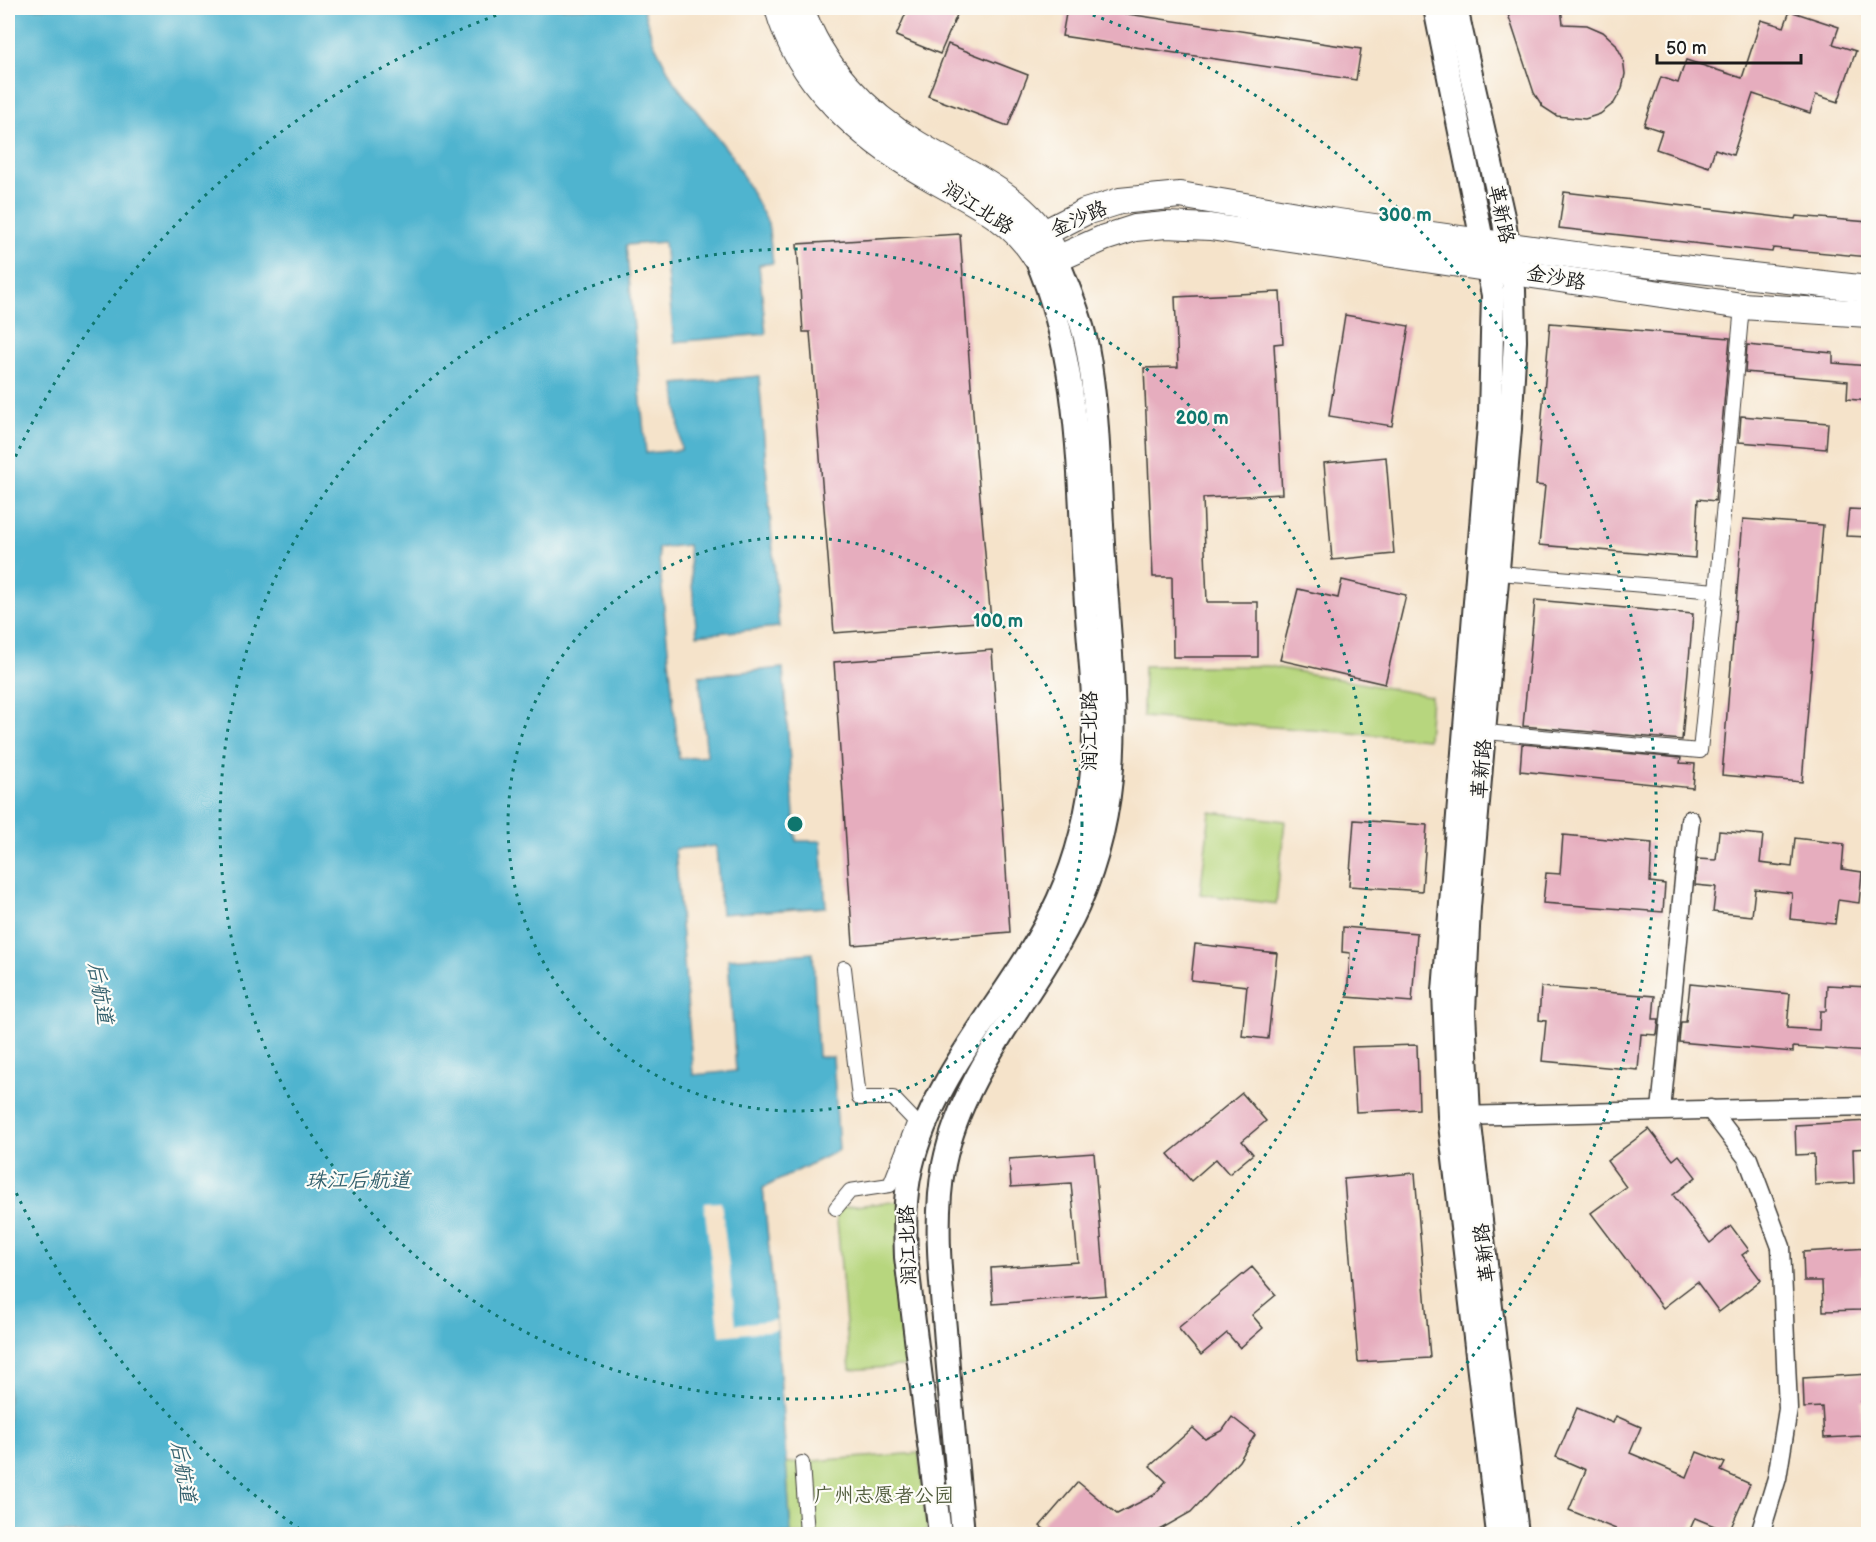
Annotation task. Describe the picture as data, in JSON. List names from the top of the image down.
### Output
{
  "streets": {
    "main road": ["润江北路", "金沙路"],
    "street": ["革新路"]
  },
  "crossings": [
    ["润江北路", "金沙路"],
    ["革新路", "金沙路"]
  ],
  "water": ["后航道", "珠江后航道"],
  "parks": ["广州志愿者公园"],
  "scale_bar": "50 m",
  "rings": ["300 m", "200 m", "100 m"]
}
